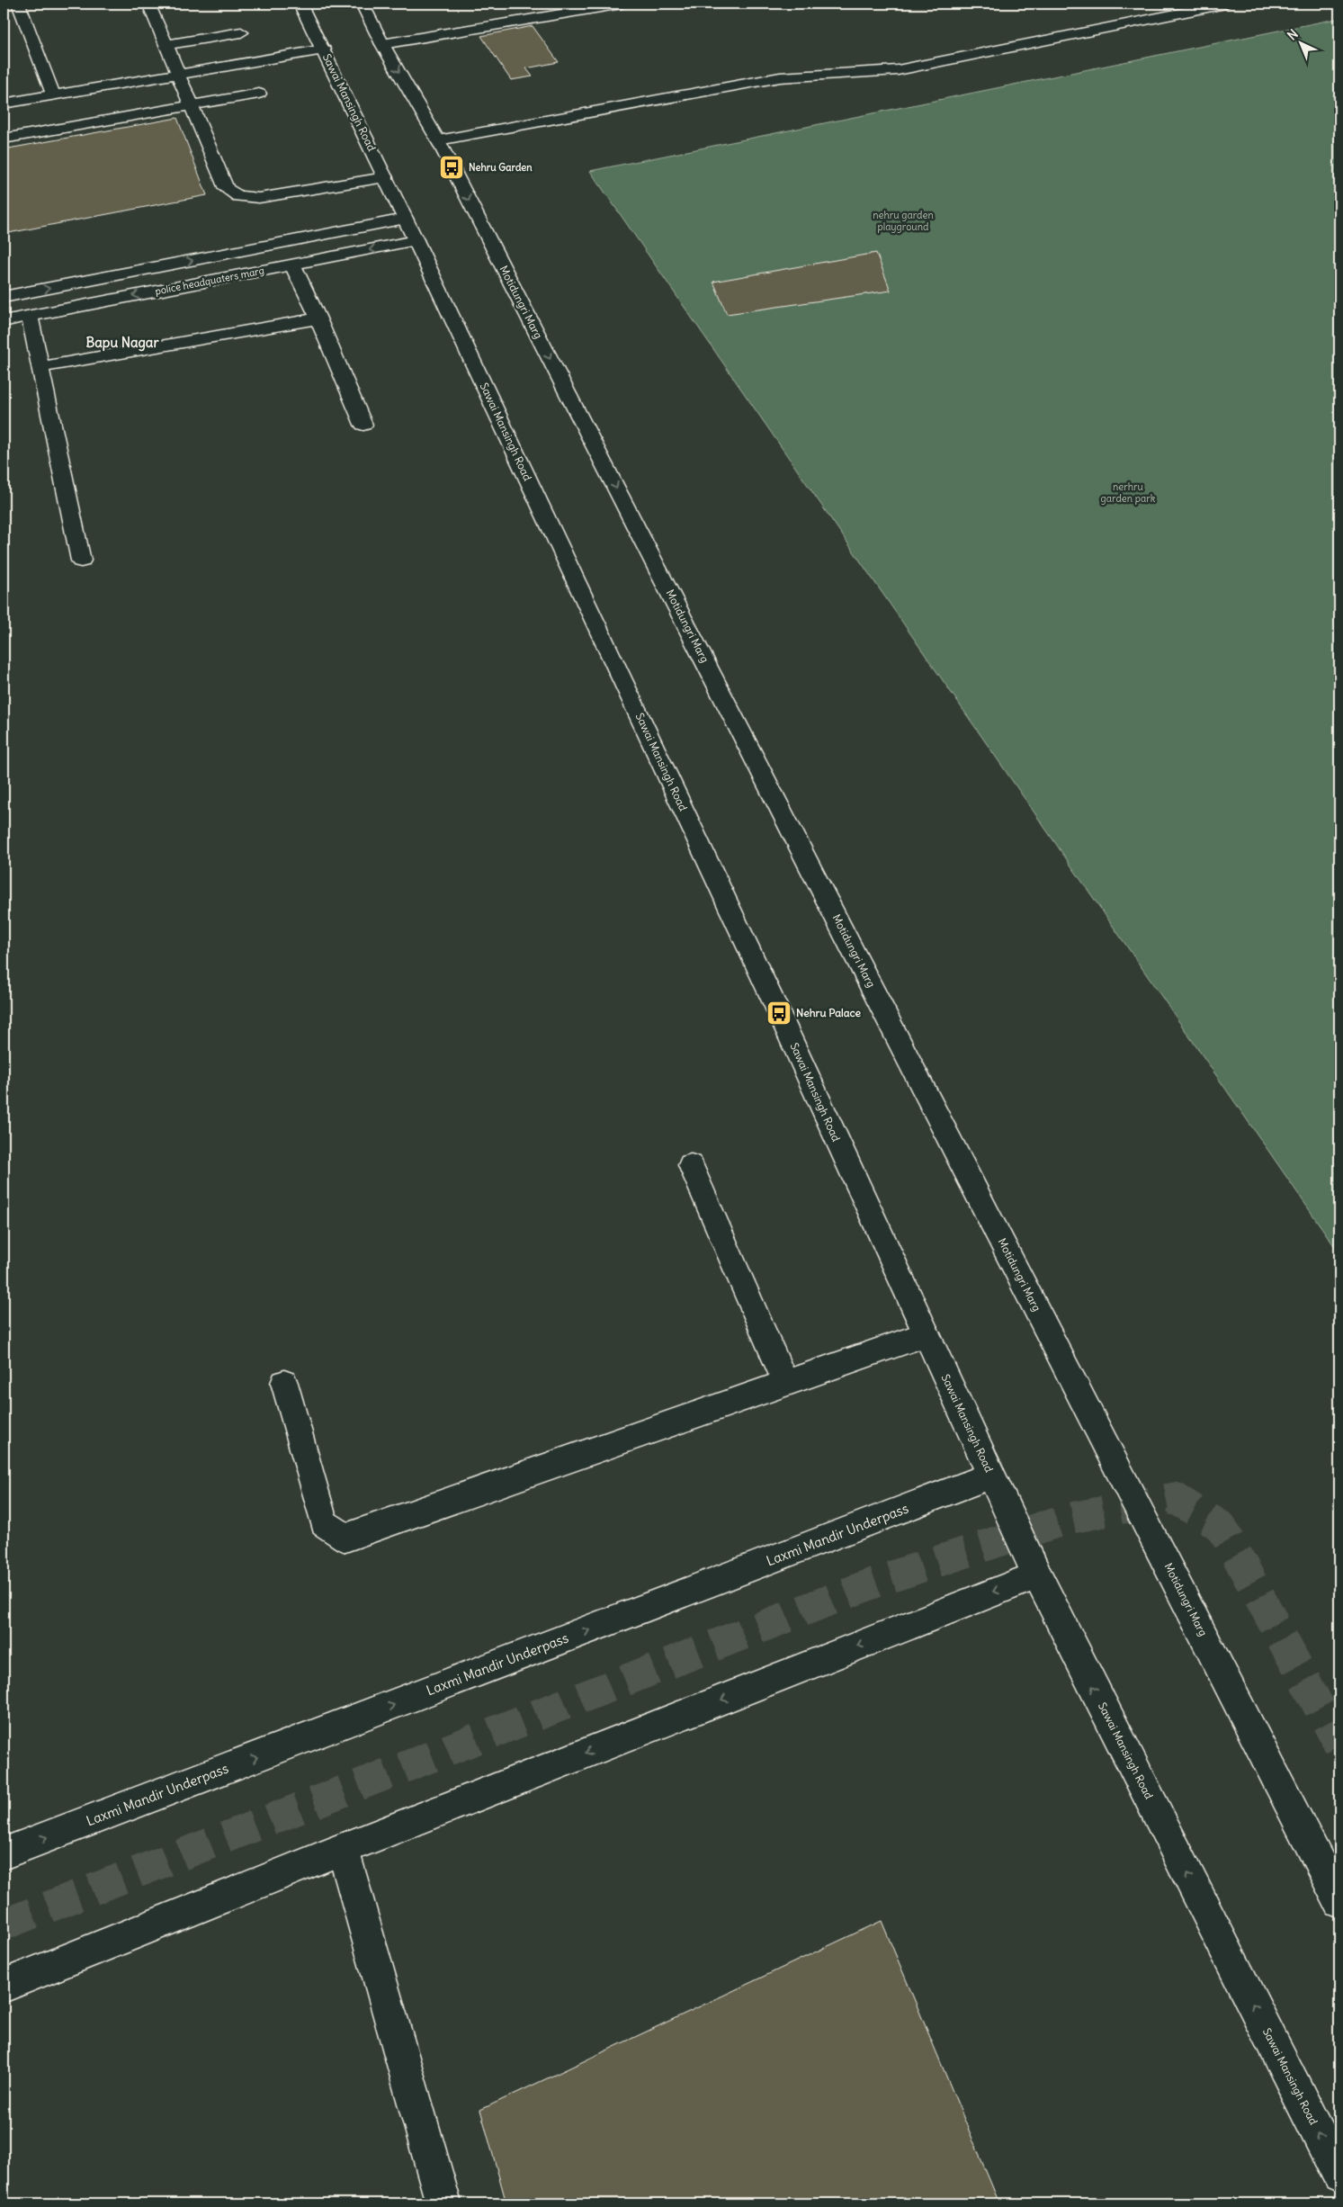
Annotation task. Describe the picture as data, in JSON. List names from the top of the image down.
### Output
{
  "streets": {
    "main road": [
      "Sawai Mansingh Road",
      "police headquaters marg",
      "Motidungri Marg",
      "Laxmi Mandir Underpass"
    ]
  },
  "crossings": [
    ["Sawai Mansingh Road", "police headquaters marg"],
    ["Sawai Mansingh Road", "Laxmi Mandir Underpass"]
  ],
  "one_way": ["Motidungri Marg"],
  "districts": ["Bapu Nagar"],
  "parks": ["nehru garden playground", "nerhru garden park"],
  "places": {
    "bus stop": ["Nehru Garden", "Nehru Palace"]
  },
  "north": "top left"
}
